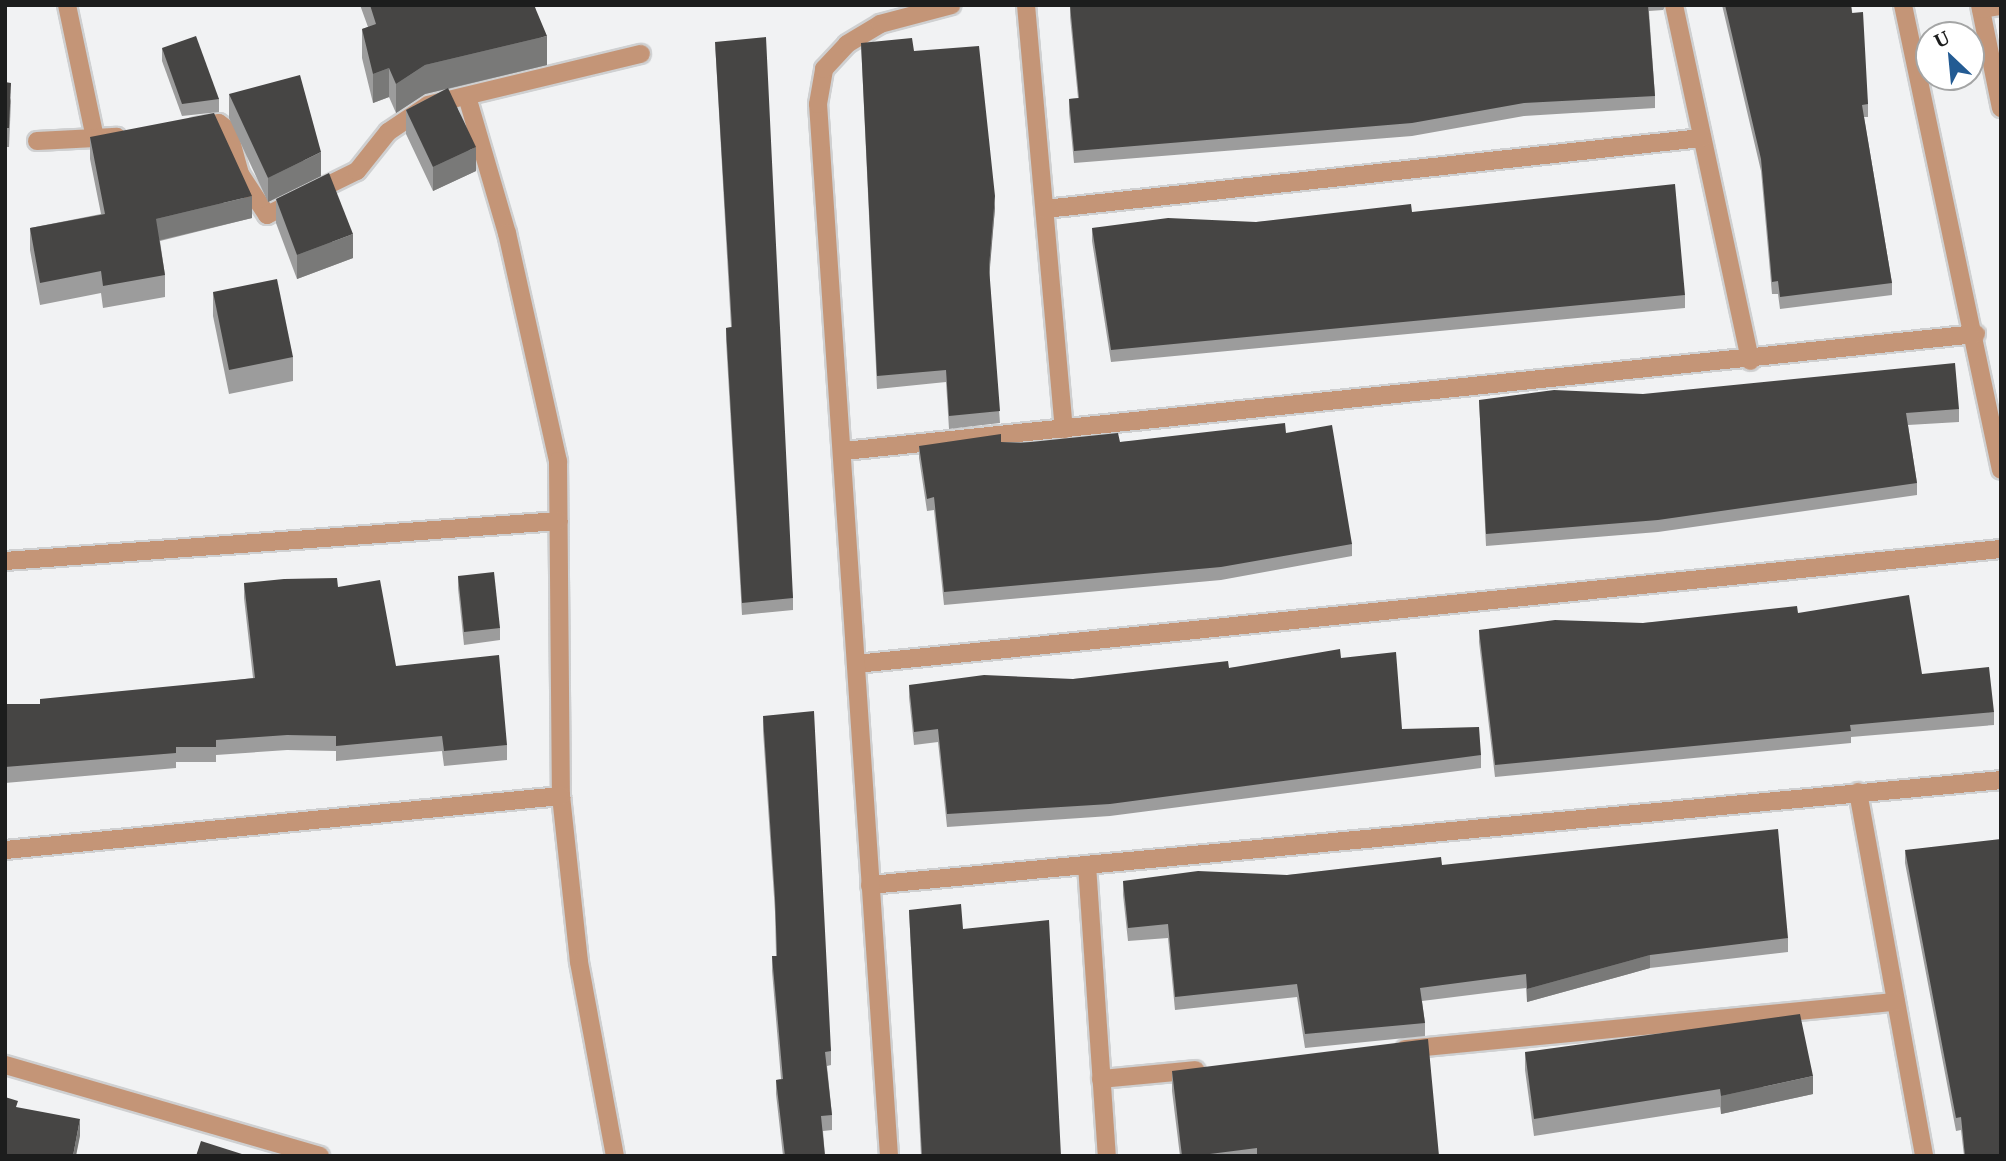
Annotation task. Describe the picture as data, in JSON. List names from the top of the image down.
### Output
{
  "north": "top left"
}
